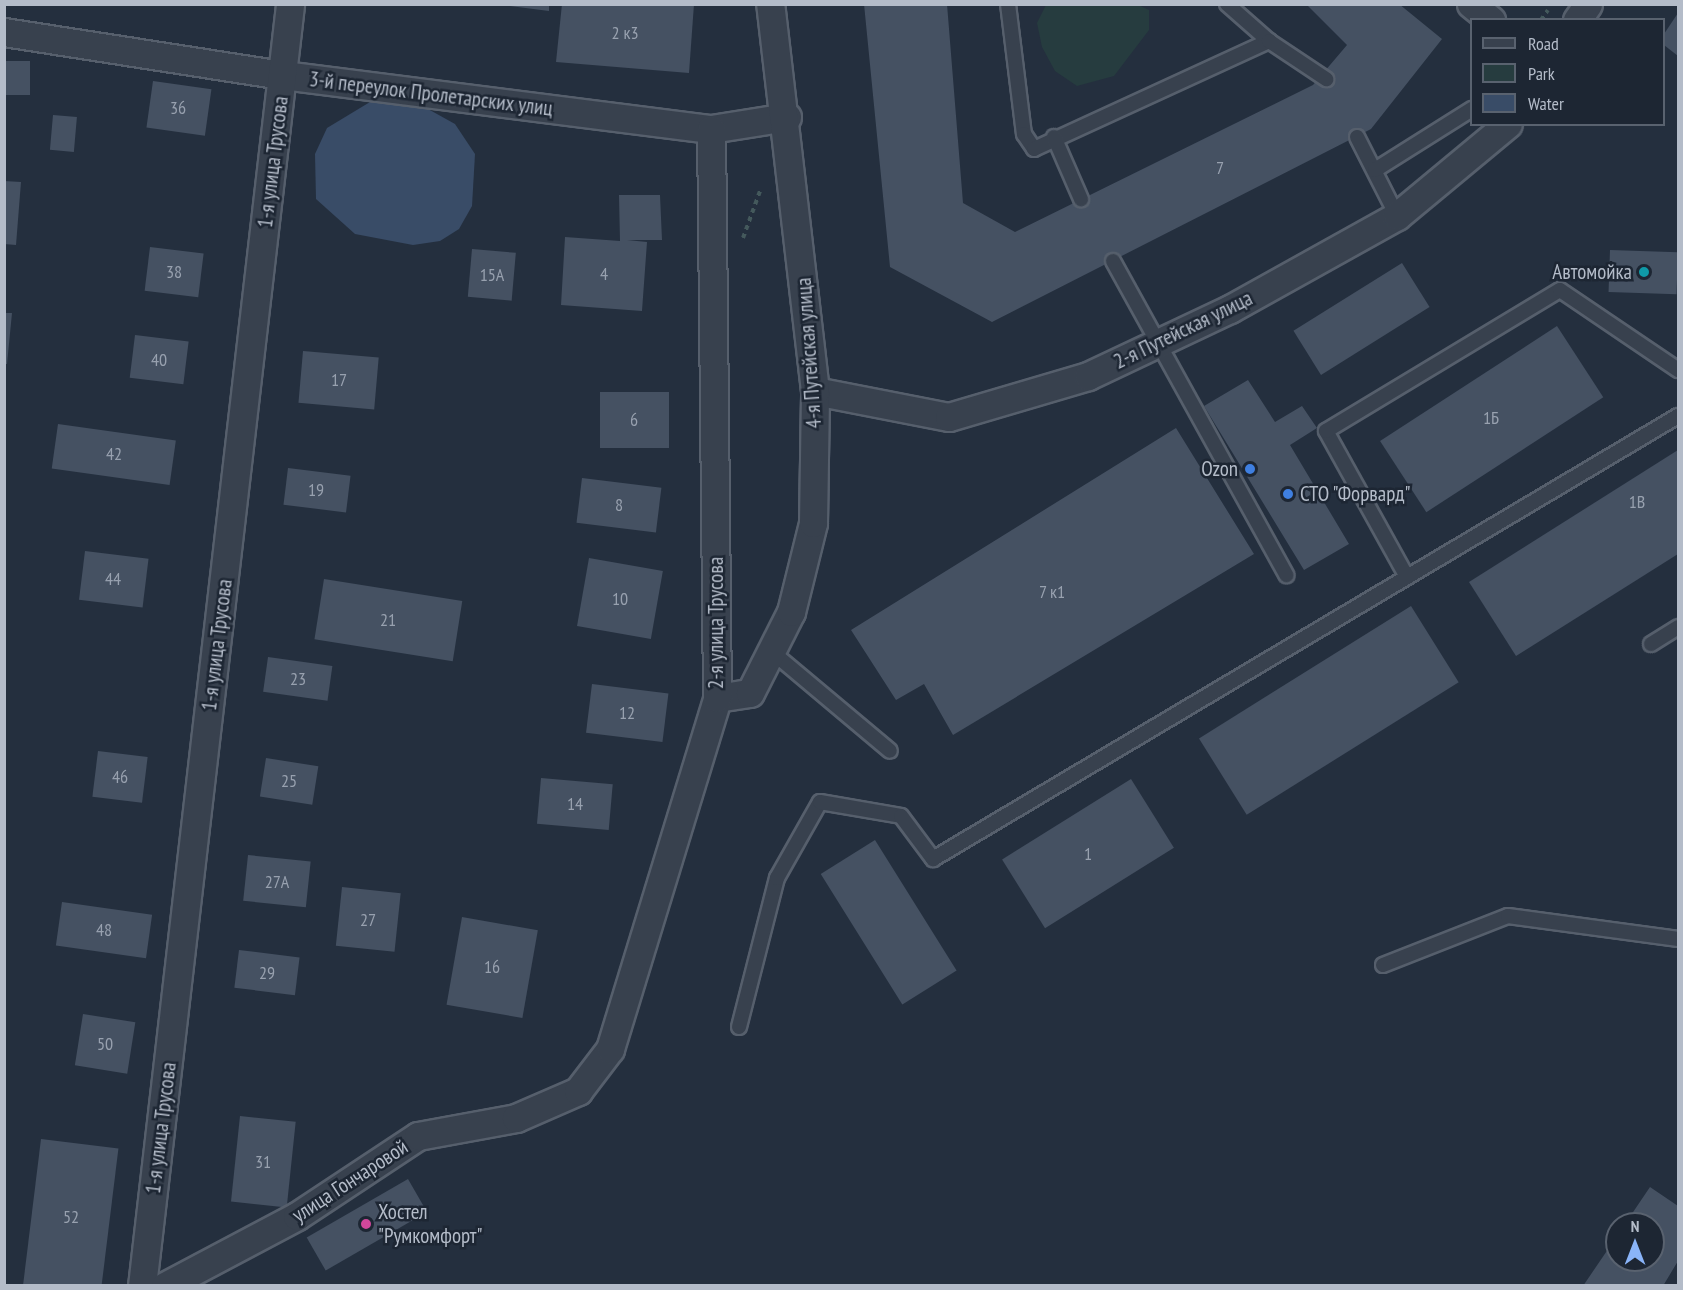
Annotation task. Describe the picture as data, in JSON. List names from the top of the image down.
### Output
{
  "streets": {
    "street": [
      "3-й переулок Пролетарских улиц",
      "1-я улица Трусова",
      "2-я Путейская улица",
      "4-я Путейская улица",
      "2-я улица Трусова",
      "улица Гончаровой"
    ]
  },
  "crossings": [
    ["3-й переулок Пролетарских улиц", "1-я улица Трусова"],
    ["3-й переулок Пролетарских улиц", "4-я Путейская улица"],
    ["3-й переулок Пролетарских улиц", "2-я улица Трусова"],
    ["2-я Путейская улица", "4-я Путейская улица"],
    ["4-я Путейская улица", "2-я улица Трусова"],
    ["2-я улица Трусова", "улица Гончаровой"]
  ],
  "places": [
    "Автомойка",
    "Ozon",
    "СТО \"Форвард\"",
    "Хостел \"Румкомфорт\""
  ],
  "house_numbers": [
    "2 к3",
    "36",
    "7",
    "38",
    "4",
    "15А",
    "40",
    "17",
    "1Б",
    "6",
    "42",
    "19",
    "1В",
    "8",
    "44",
    "7 к1",
    "10",
    "21",
    "23",
    "12",
    "46",
    "25",
    "14",
    "1",
    "27А",
    "27",
    "48",
    "16",
    "29",
    "50",
    "31",
    "52"
  ],
  "legend": ["Road", "Park", "Water"],
  "north": "top"
}
